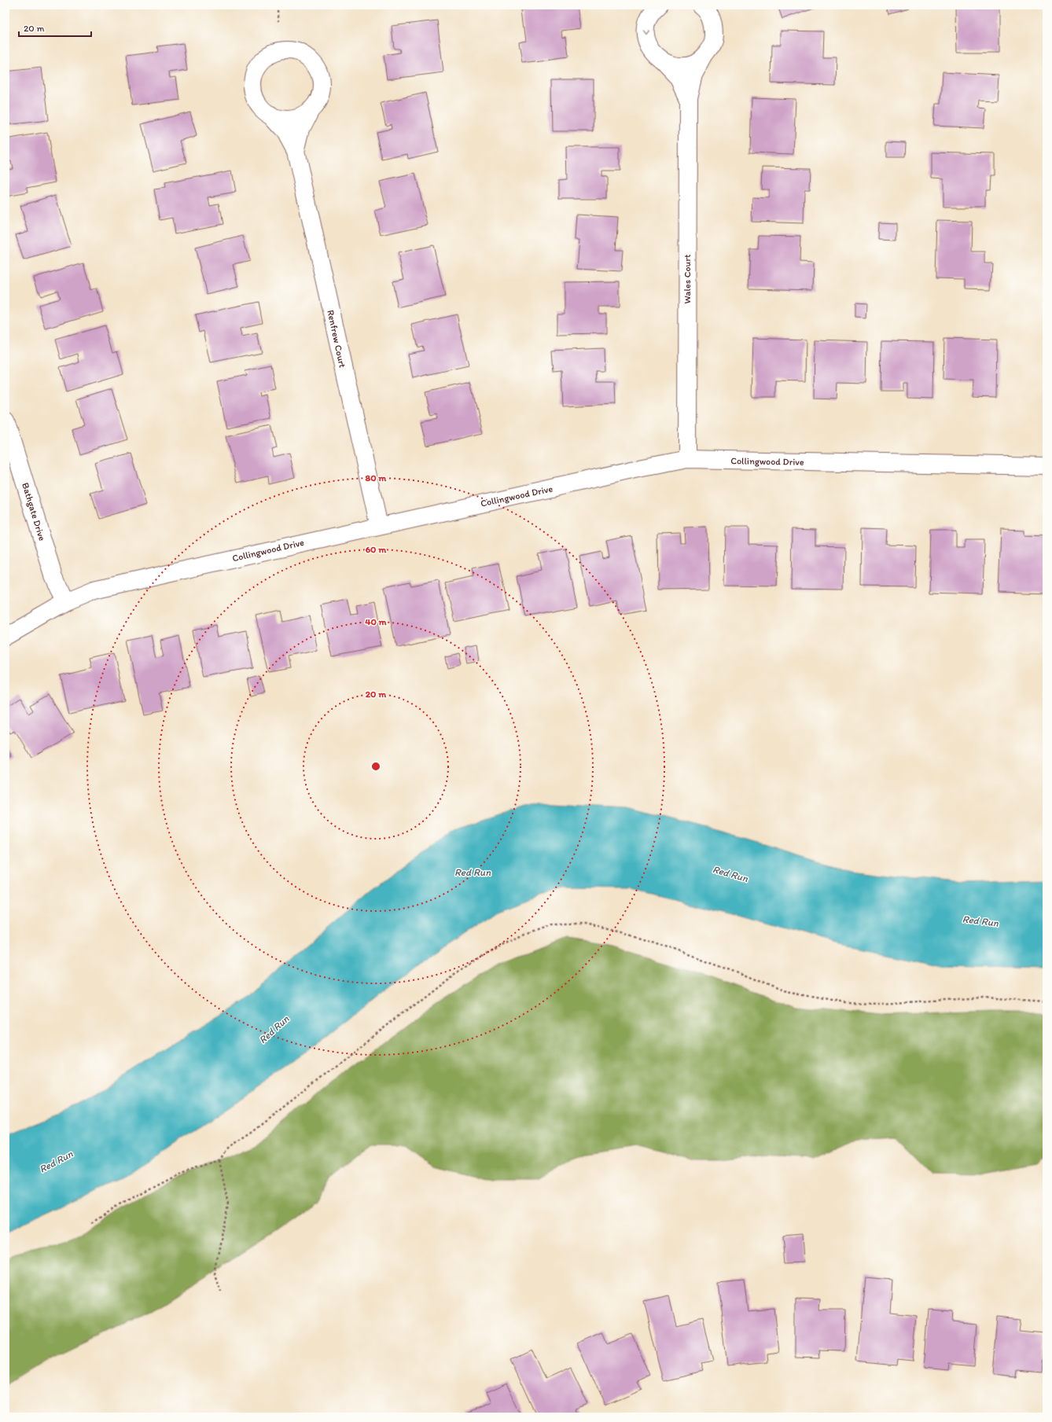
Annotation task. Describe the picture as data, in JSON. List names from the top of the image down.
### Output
{
  "streets": {
    "street": [
      "Wales Court",
      "Renfrew Court",
      "Collingwood Drive",
      "Bathgate Drive"
    ]
  },
  "crossings": [
    ["Wales Court", "Collingwood Drive"],
    ["Renfrew Court", "Collingwood Drive"],
    ["Collingwood Drive", "Bathgate Drive"]
  ],
  "water": ["Red Run"],
  "scale_bar": "20 m",
  "rings": [
    "80 m",
    "60 m",
    "40 m",
    "20 m"
  ]
}
